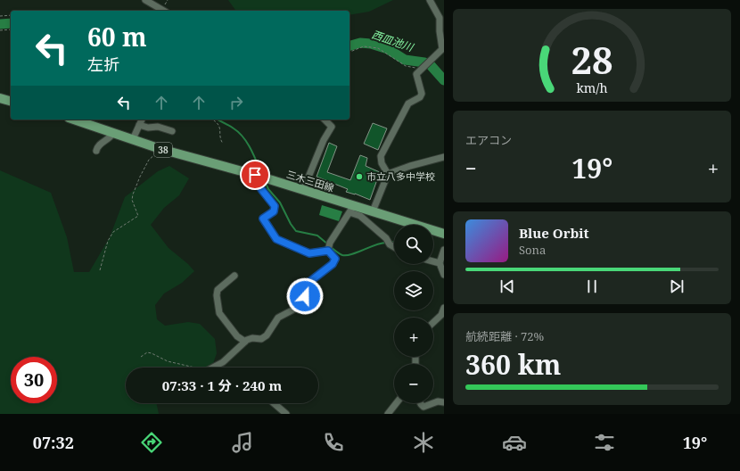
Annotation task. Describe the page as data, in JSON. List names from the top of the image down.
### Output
{
  "streets": {
    "main road": ["38", "三木三田線"]
  },
  "water": ["西皿池川"],
  "places": ["市立八多中学校"],
  "page": {
    "turn": ["60 m", "左折"],
    "tile": [
      "エアコン",
      ["航続距離 · 72%", "360 km"]
    ],
    "heat": ["−", "19°", "+"],
    "song": ["Blue Orbit", "Sona"],
    "map_buttons": ["+", "−"],
    "limit": "30",
    "trip": "07:33 · 1 分 · 240 m",
    "tabs": ["07:32", "19°"],
    "gauge": ["28", "km/h"]
  }
}
